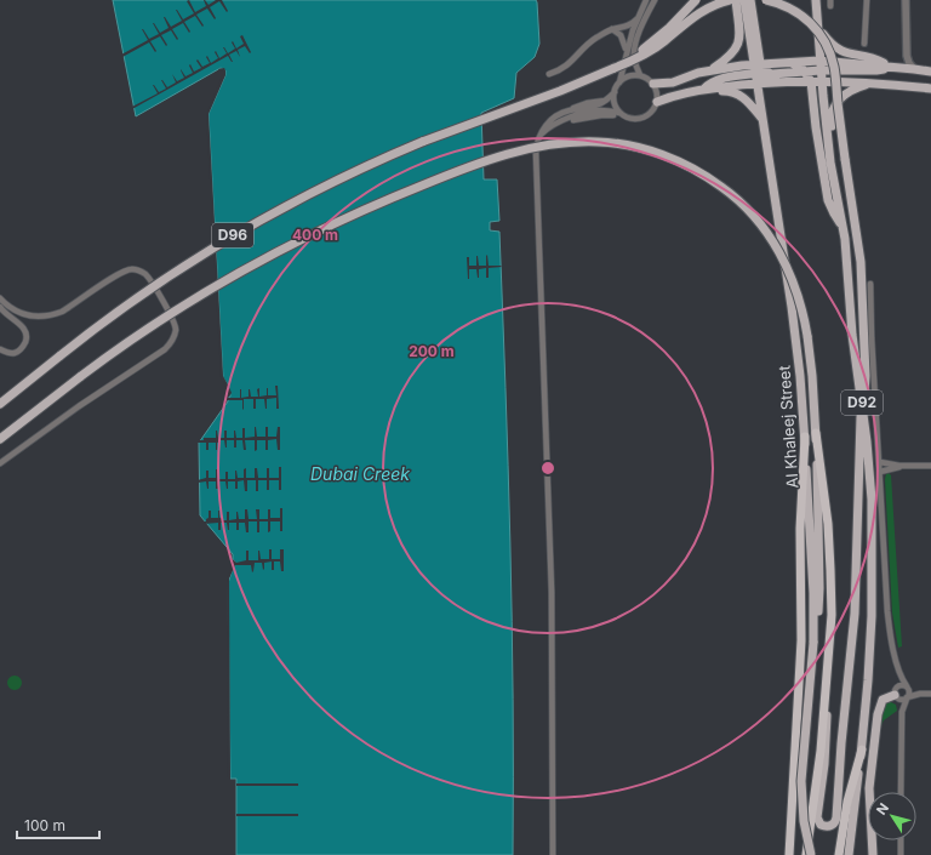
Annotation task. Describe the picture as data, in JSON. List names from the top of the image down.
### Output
{
  "streets": {
    "main road": ["D96", "D92", "Al Khaleej Street"]
  },
  "water": ["Dubai Creek"],
  "scale_bar": "100 m",
  "north": "top left",
  "rings": ["400 m", "200 m"]
}
